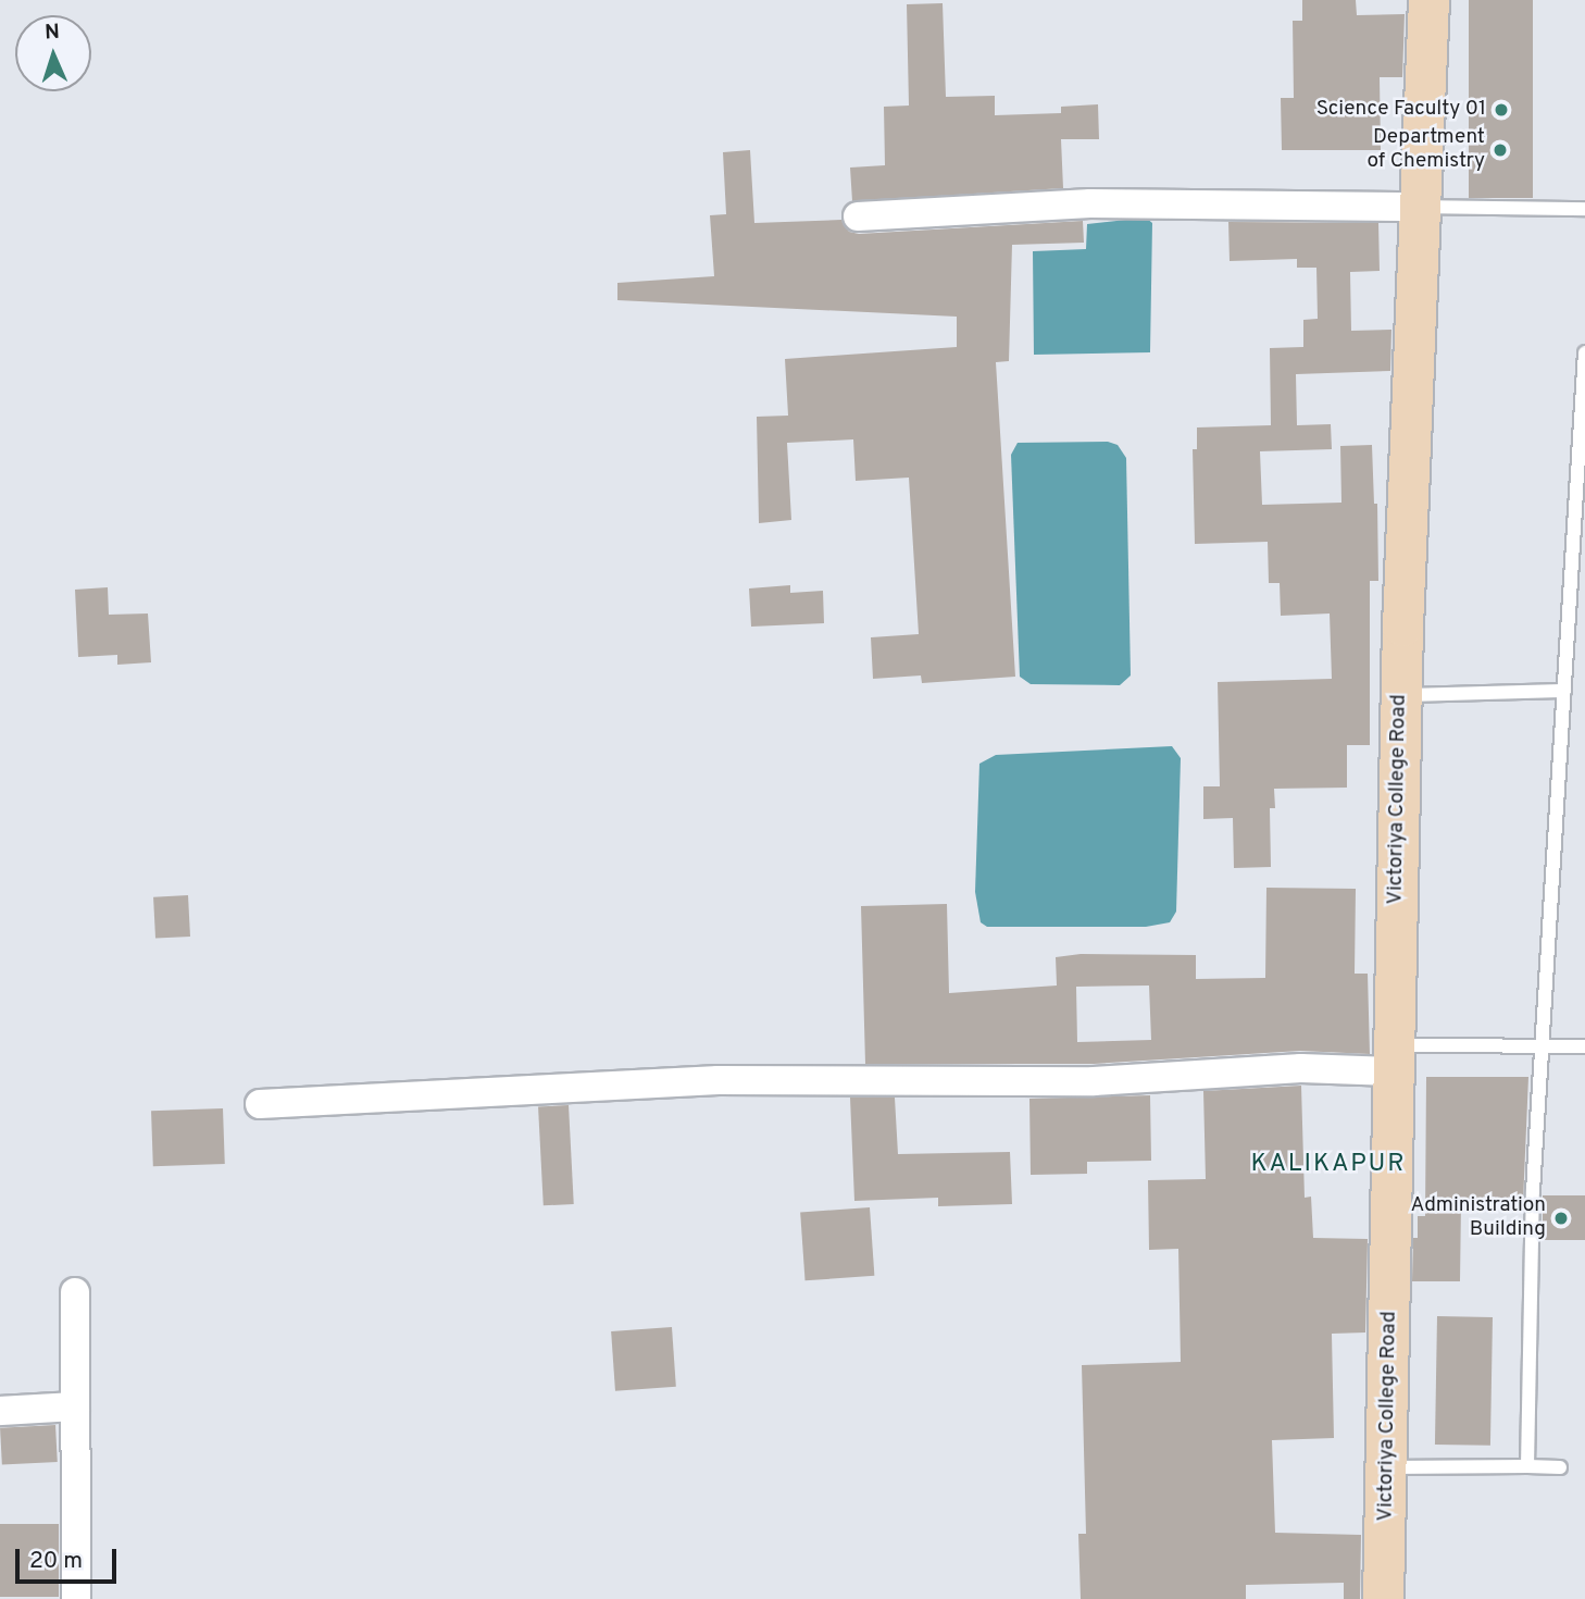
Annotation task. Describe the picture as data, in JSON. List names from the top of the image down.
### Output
{
  "streets": {
    "street": ["Victoriya College Road"]
  },
  "districts": ["KALIKAPUR"],
  "places": ["Science Faculty 01", "Department of Chemistry", "Administration Building"],
  "scale_bar": "20 m",
  "north": "top"
}
